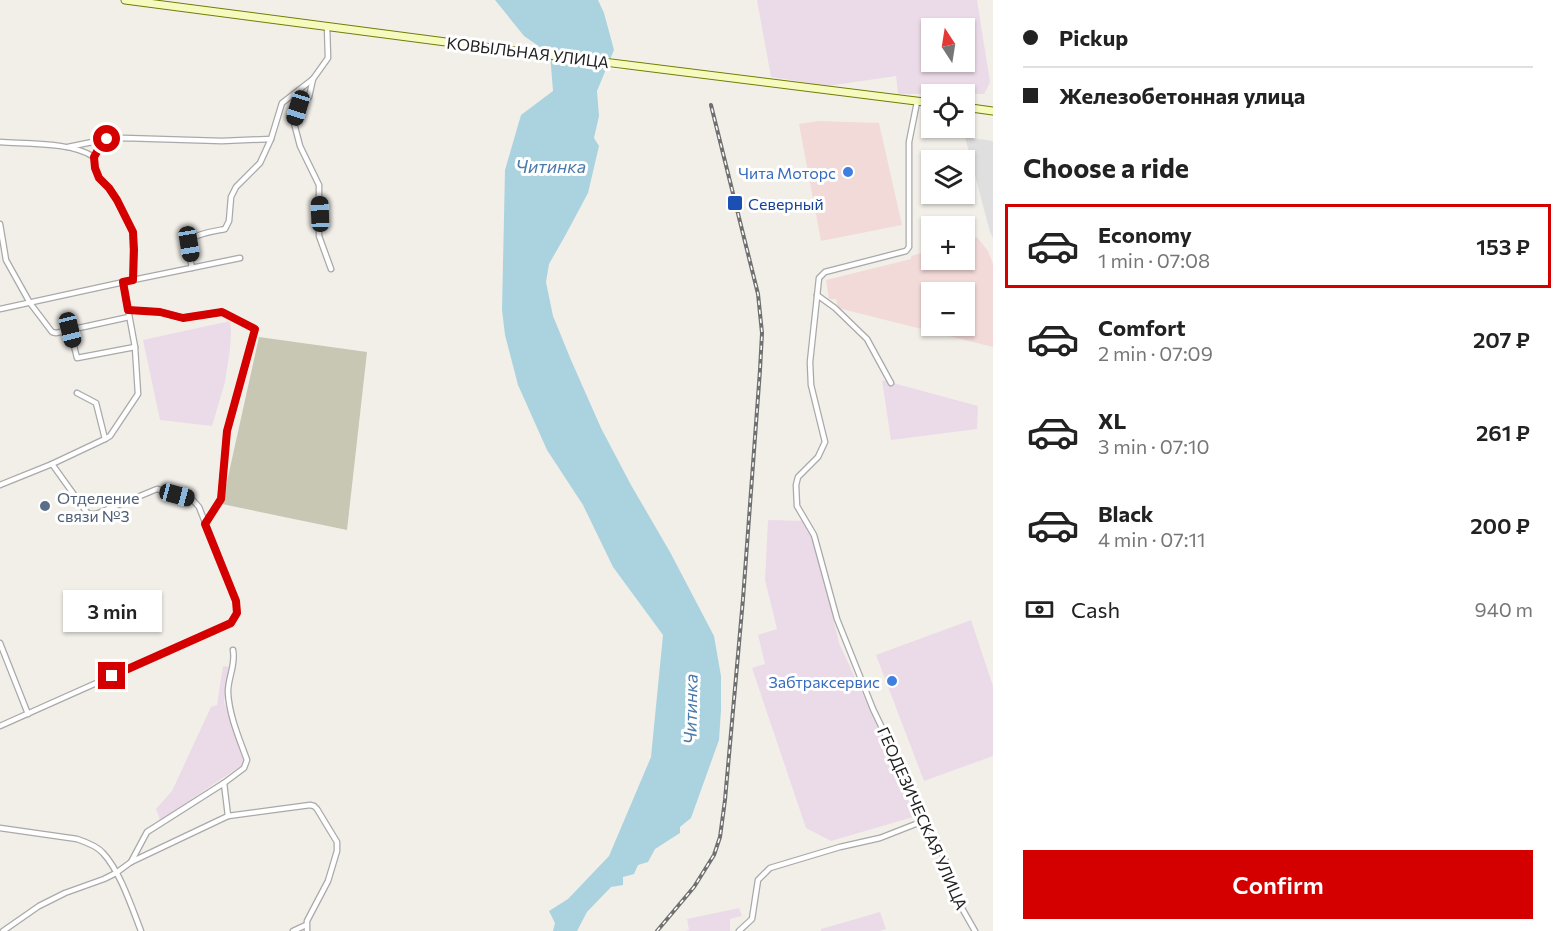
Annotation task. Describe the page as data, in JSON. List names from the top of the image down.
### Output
{
  "streets": {
    "main road": ["КОВЫЛЬНАЯ УЛИЦА"],
    "street": ["ГЕОДЕЗИЧЕСКАЯ УЛИЦА"]
  },
  "water": ["Читинка"],
  "places": {
    "other": ["Чита Моторс", "Отделение связи №3", "Забтраксервис"],
    "transit": ["Северный"]
  },
  "north": "top",
  "page": {
    "banner": ["Pickup", "Железобетонная улица"],
    "map_buttons": ["+", "−"],
    "heading": "Choose a ride",
    "list": [
      {
        "name": "Economy",
        "note": "1 min · 07:08",
        "value": "153 ₽"
      },
      {
        "name": "Comfort",
        "note": "2 min · 07:09",
        "value": "207 ₽"
      },
      {
        "name": "XL",
        "note": "3 min · 07:10",
        "value": "261 ₽"
      },
      {
        "name": "Black",
        "note": "4 min · 07:11",
        "value": "200 ₽"
      }
    ],
    "pay": ["Cash", "940 m"],
    "bubble": "3 min",
    "buttons": "Confirm"
  }
}
